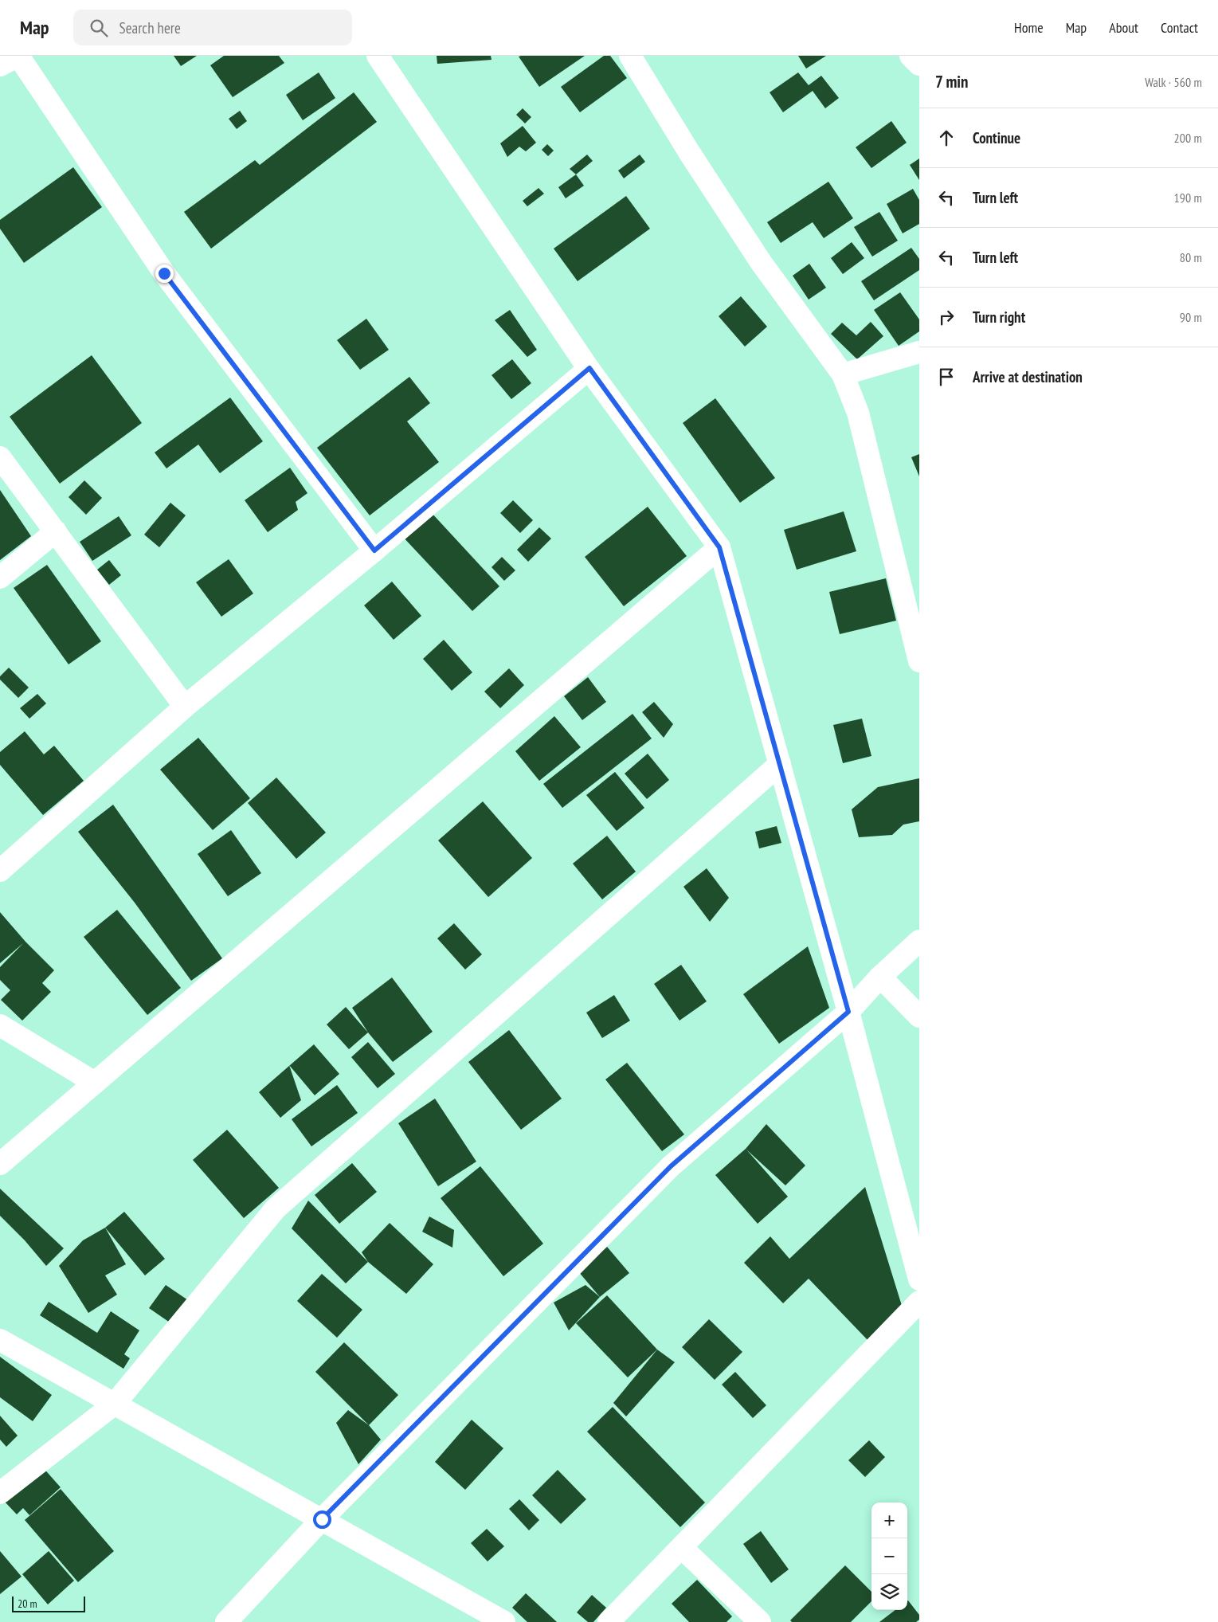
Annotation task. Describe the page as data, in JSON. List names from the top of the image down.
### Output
{
  "scale_bar": "20 m",
  "page": {
    "header": "Map",
    "search": "Search here",
    "nav": [
      "Home",
      "Map",
      "About",
      "Contact"
    ],
    "heading": ["7 min", "Walk · 560 m"],
    "list": [
      ["Continue", "200 m"],
      ["Turn left", "190 m"],
      ["Turn left", "80 m"],
      ["Turn right", "90 m"],
      "Arrive at destination"
    ],
    "map_buttons": ["+", "−"],
    "scale": "20 m"
  }
}
